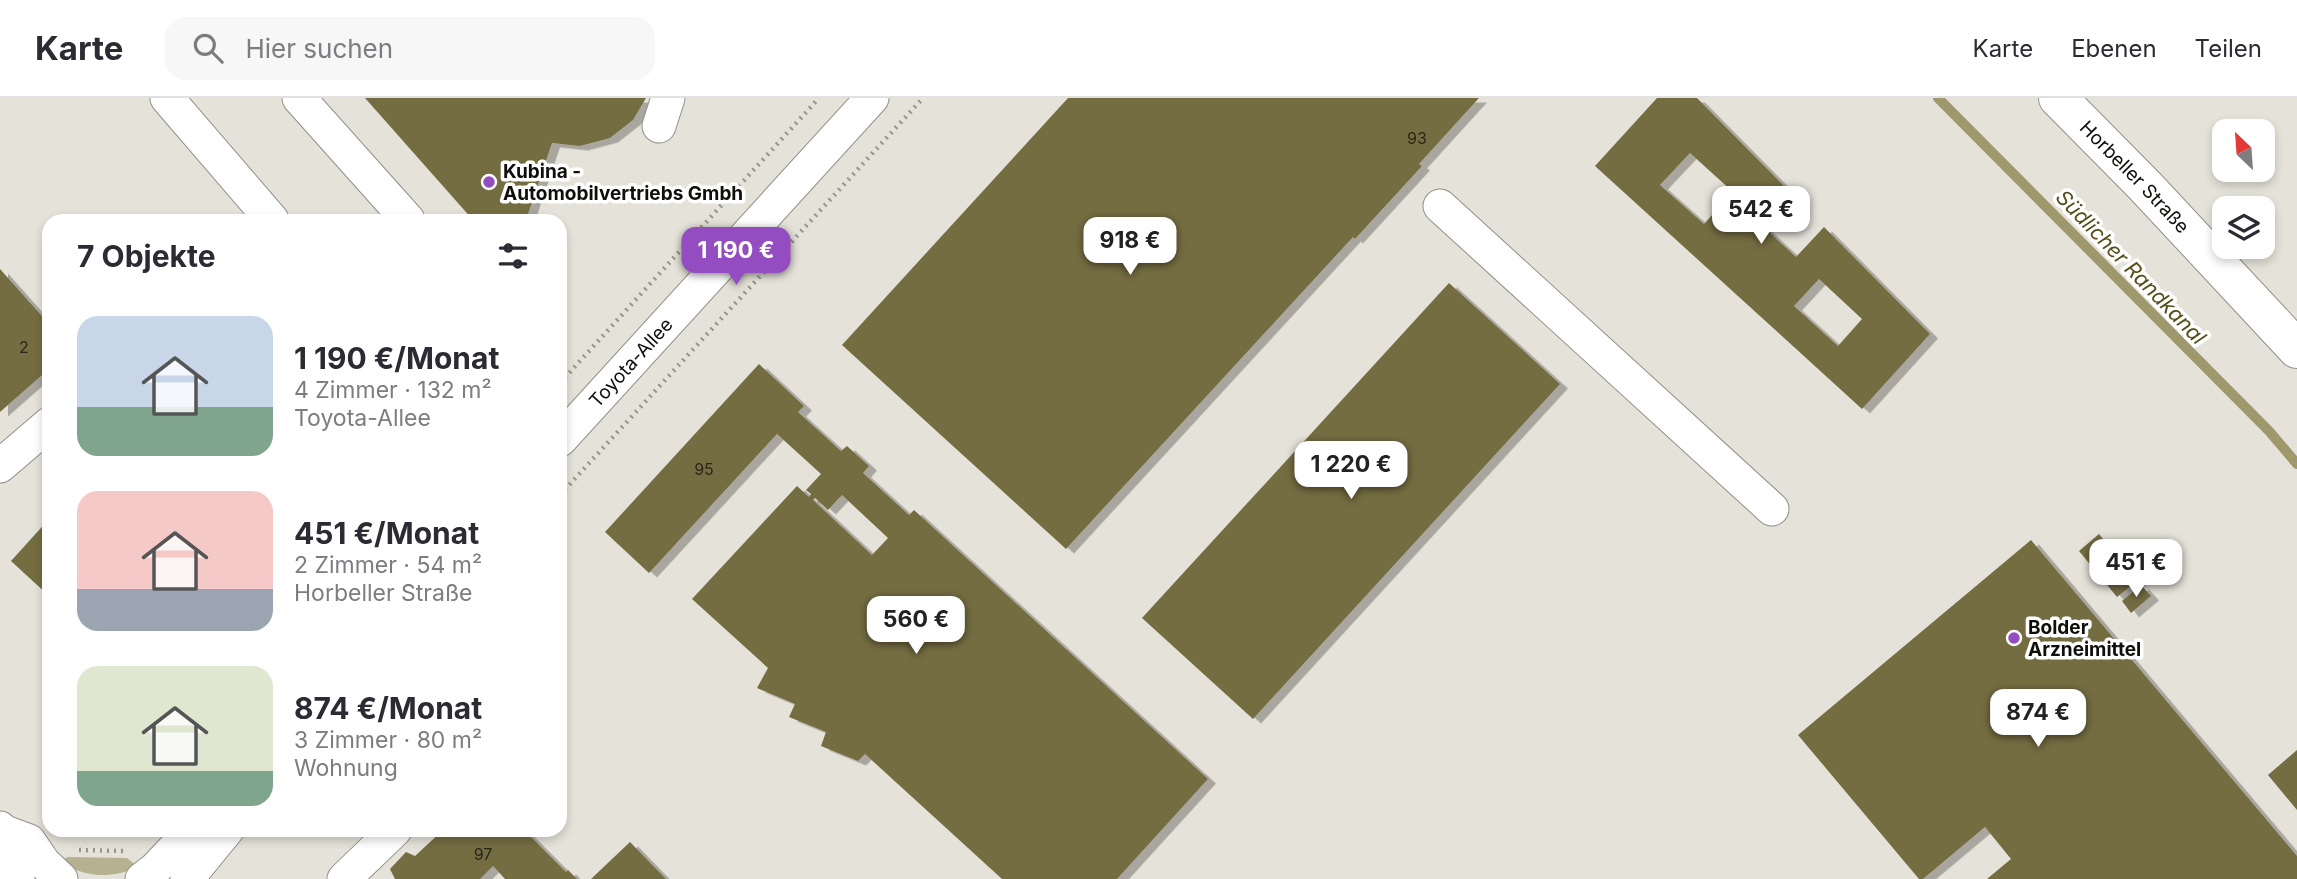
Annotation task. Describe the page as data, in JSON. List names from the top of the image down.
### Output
{
  "streets": {
    "main road": ["Horbeller Straße"],
    "street": ["Toyota-Allee"]
  },
  "water": ["Südlicher Randkanal"],
  "places": ["Kubina - Automobilvertriebs Gmbh", "Bolder Arzneimittel"],
  "house_numbers": [
    "93",
    "2",
    "95",
    "97"
  ],
  "north": "top left",
  "page": {
    "header": "Karte",
    "search": "Hier suchen",
    "nav": ["Karte", "Ebenen", "Teilen"],
    "price": [
      "542 €",
      "918 €",
      "1 190 €",
      "1 220 €",
      "451 €",
      "560 €",
      "874 €"
    ],
    "heading": "7 Objekte",
    "list": [
      {
        "name": "1 190 €/Monat",
        "note": "4 Zimmer · 132 m² · Toyota-Allee"
      },
      {
        "name": "451 €/Monat",
        "note": "2 Zimmer · 54 m² · Horbeller Straße"
      },
      {
        "name": "874 €/Monat",
        "note": "3 Zimmer · 80 m² · Wohnung"
      }
    ]
  }
}
